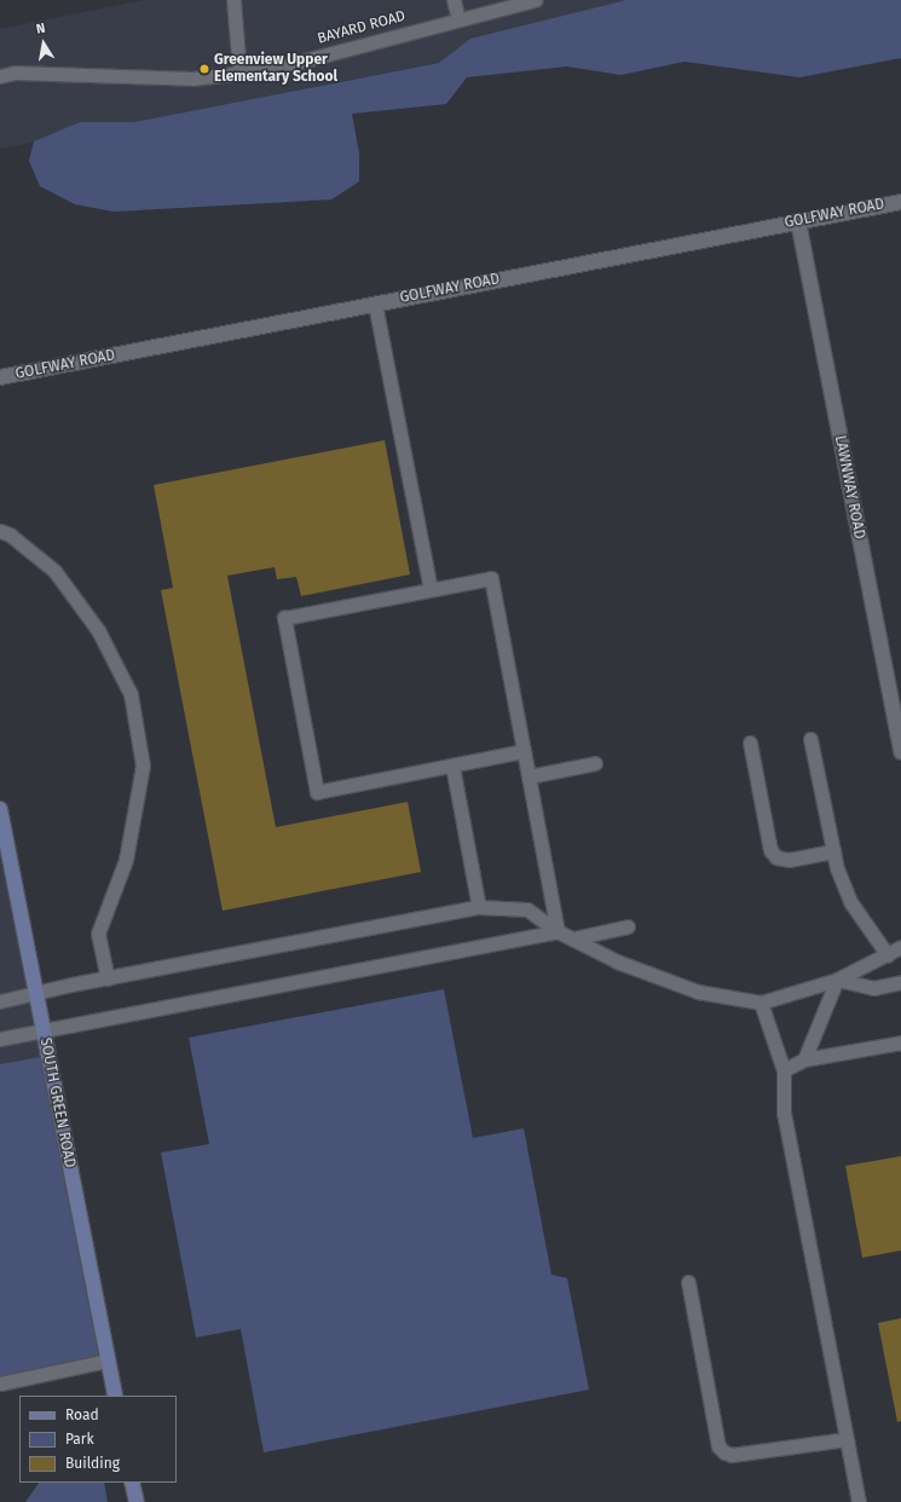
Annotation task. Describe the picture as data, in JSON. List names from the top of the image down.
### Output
{
  "streets": {
    "main road": ["SOUTH GREEN ROAD"],
    "street": ["GOLFWAY ROAD", "LAWNWAY ROAD"],
    "lane": ["BAYARD ROAD"]
  },
  "crossings": [
    ["GOLFWAY ROAD", "LAWNWAY ROAD"]
  ],
  "places": ["Greenview Upper Elementary School"],
  "legend": ["Road", "Park", "Building"],
  "north": "top"
}
